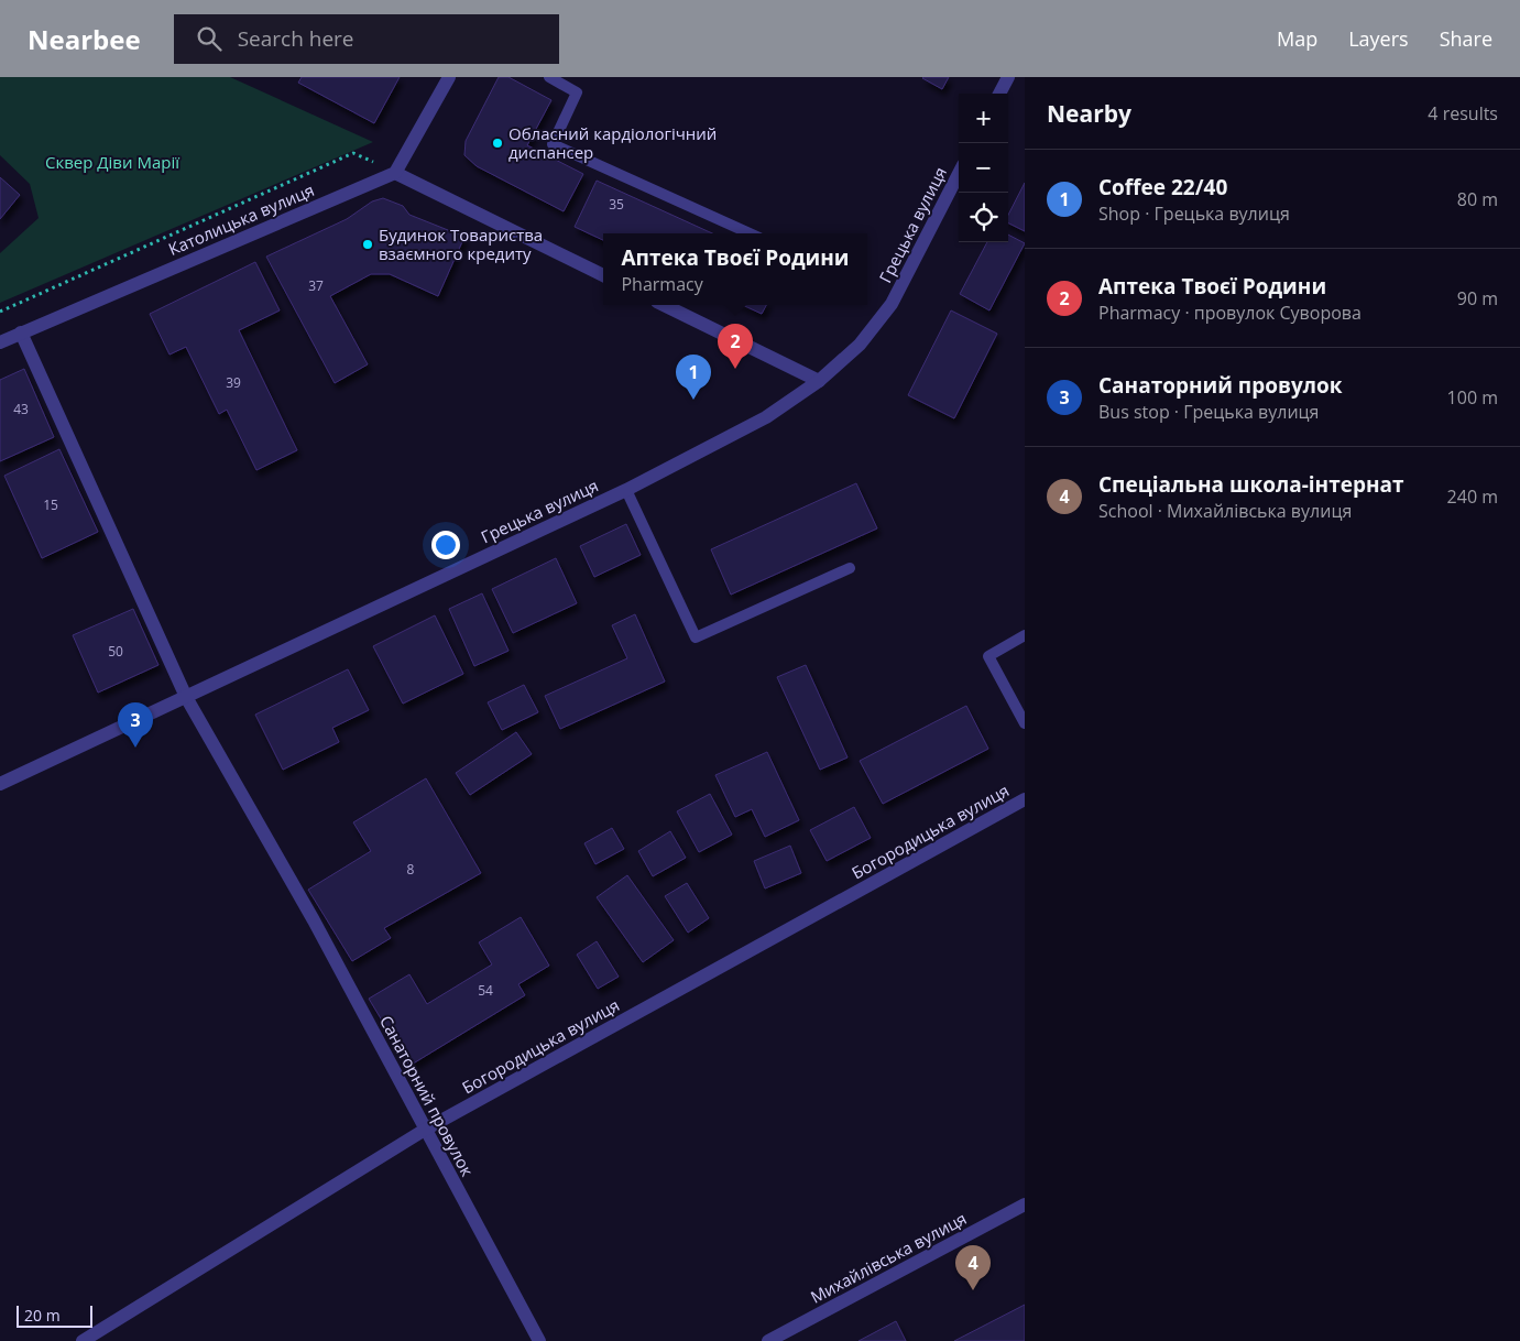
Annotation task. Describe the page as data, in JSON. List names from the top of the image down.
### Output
{
  "streets": {
    "street": [
      "Католицька вулиця",
      "Грецька вулиця",
      "Богородицька вулиця",
      "Санаторний провулок",
      "Михайлівська вулиця"
    ]
  },
  "crossings": [
    ["Католицька вулиця", "Санаторний провулок"],
    ["Грецька вулиця", "Санаторний провулок"],
    ["Богородицька вулиця", "Санаторний провулок"]
  ],
  "parks": ["Сквер Діви Марії"],
  "places": ["Обласний кардіологічний диспансер", "Будинок Товариства взаємного кредиту"],
  "house_numbers": [
    "35",
    "37",
    "39",
    "43",
    "15",
    "50",
    "8",
    "54"
  ],
  "scale_bar": "20 m",
  "page": {
    "header": "Nearbee",
    "search": "Search here",
    "nav": ["Map", "Layers", "Share"],
    "heading": ["Nearby", "4 results"],
    "map_buttons": ["+", "−"],
    "list": [
      {
        "mark": "1",
        "name": "Coffee 22/40",
        "note": "Shop · Грецька вулиця",
        "value": "80 m"
      },
      {
        "mark": "2",
        "name": "Аптека Твоєї Родини",
        "note": "Pharmacy · провулок Суворова",
        "value": "90 m"
      },
      {
        "mark": "3",
        "name": "Санаторний провулок",
        "note": "Bus stop · Грецька вулиця",
        "value": "100 m"
      },
      {
        "mark": "4",
        "name": "Спеціальна школа-інтернат",
        "note": "School · Михайлівська вулиця",
        "value": "240 m"
      }
    ],
    "popup": ["Аптека Твоєї Родини", "Pharmacy"],
    "pins": [
      "2",
      "1",
      "3",
      "4"
    ],
    "scale": "20 m"
  }
}
